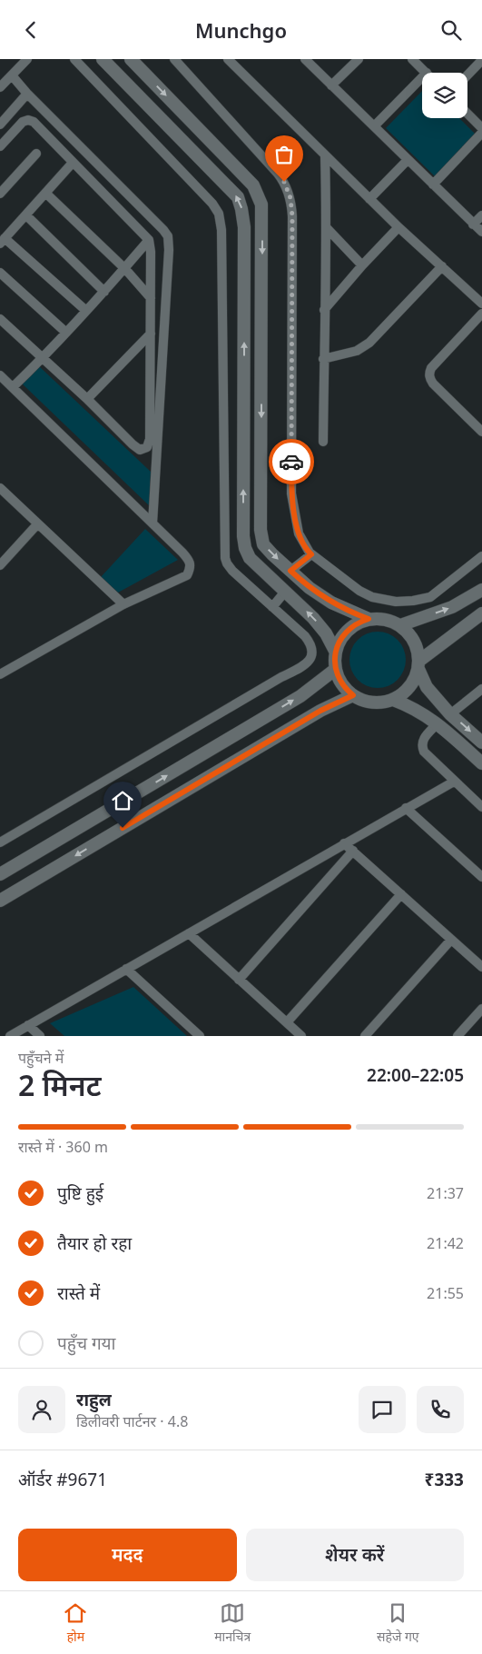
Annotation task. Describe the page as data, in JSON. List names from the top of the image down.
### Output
{
  "page": {
    "header": "Munchgo",
    "heading": ["2 मिनट", "पहुँचने में", "22:00–22:05"],
    "panel": [
      "राहुल",
      "डिलीवरी पार्टनर · 4.8",
      "ऑर्डर #9671",
      "₹333"
    ],
    "bar": "रास्ते में · 360 m",
    "list": [
      ["पुष्टि हुई", "21:37"],
      ["तैयार हो रहा", "21:42"],
      ["रास्ते में", "21:55"],
      "पहुँच गया"
    ],
    "buttons": ["मदद", "शेयर करें"],
    "tabs": ["होम", "मानचित्र", "सहेजे गए"]
  }
}
